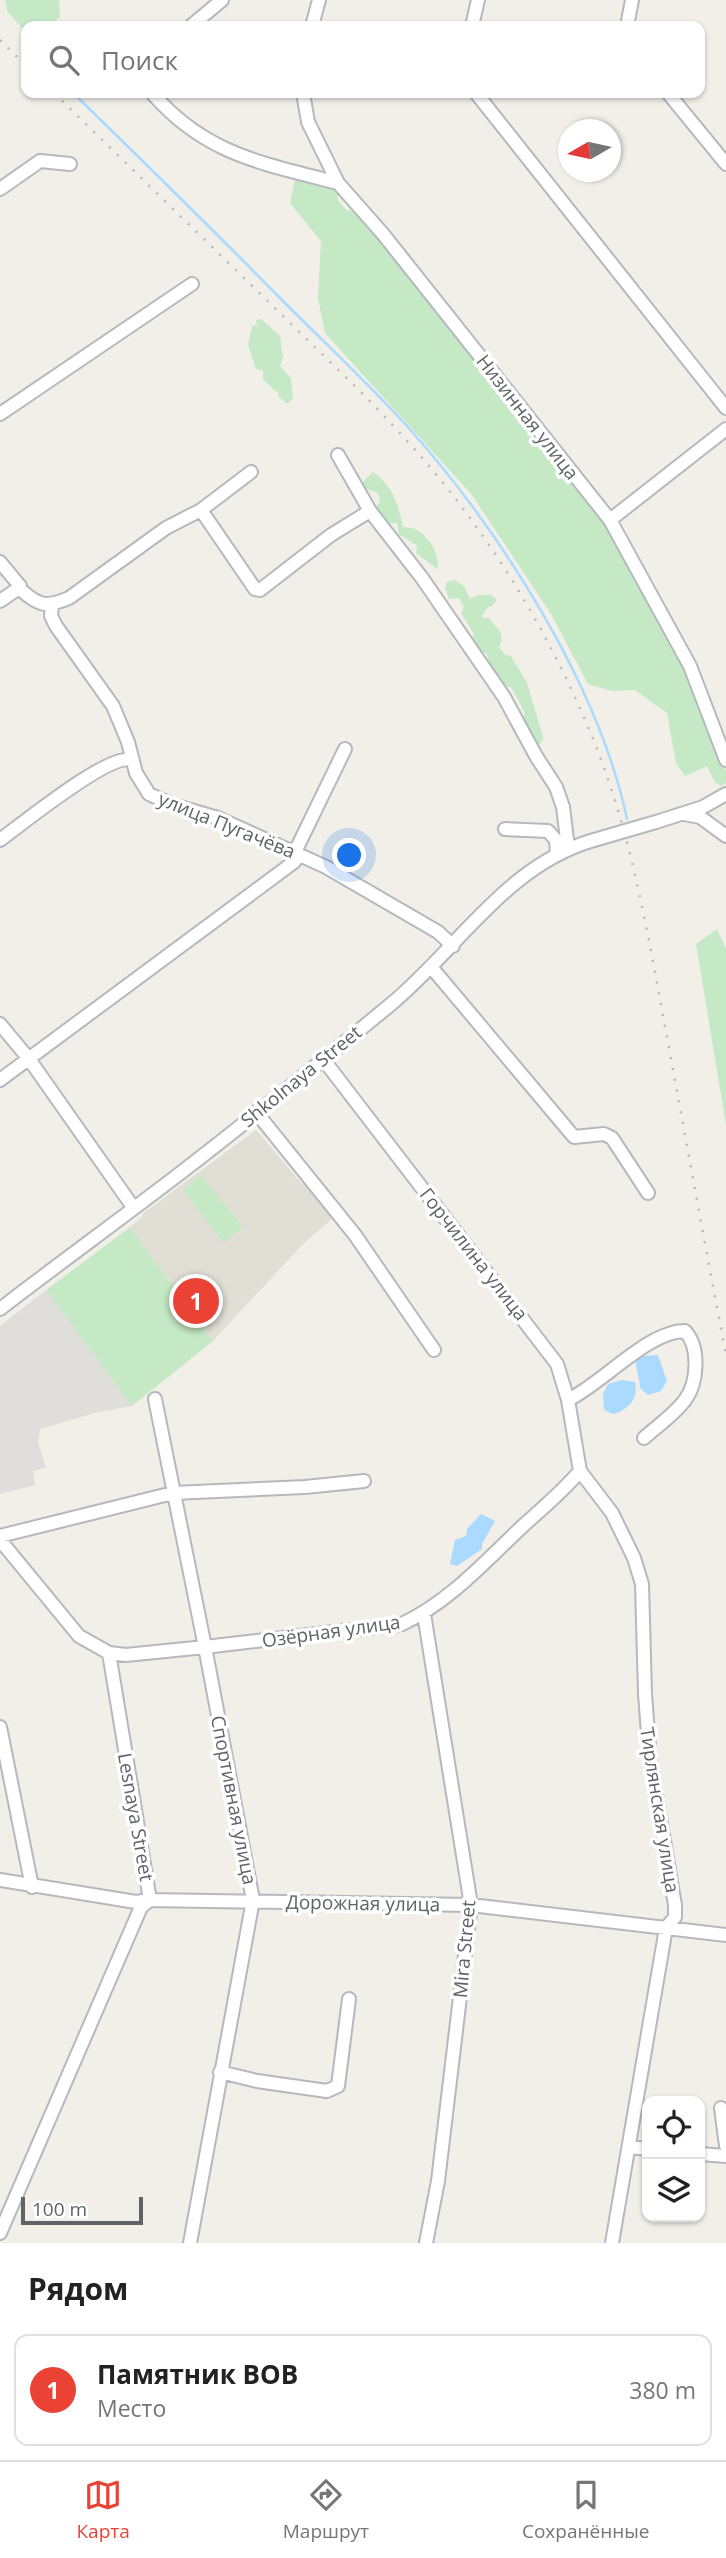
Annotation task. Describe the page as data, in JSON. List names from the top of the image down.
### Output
{
  "streets": {
    "street": [
      "Низинная улица",
      "улица Пугачёва",
      "Shkolnaya Street",
      "Горчилина улица",
      "Озёрная улица",
      "Спортивная улица",
      "Тирлянская улица",
      "Lesnaya Street",
      "Дорожная улица",
      "Mira Street"
    ]
  },
  "crossings": [
    ["улица Пугачёва", "Shkolnaya Street"],
    ["Shkolnaya Street", "Горчилина улица"],
    ["Горчилина улица", "Озёрная улица"],
    ["Горчилина улица", "Тирлянская улица"],
    ["Озёрная улица", "Спортивная улица"],
    ["Озёрная улица", "Тирлянская улица"],
    ["Озёрная улица", "Lesnaya Street"],
    ["Озёрная улица", "Mira Street"],
    ["Спортивная улица", "Дорожная улица"],
    ["Тирлянская улица", "Дорожная улица"],
    ["Lesnaya Street", "Дорожная улица"],
    ["Дорожная улица", "Mira Street"]
  ],
  "scale_bar": "100 m",
  "north": "left",
  "page": {
    "search": "Поиск",
    "pins": "1",
    "scale": "100 m",
    "heading": "Рядом",
    "list": [
      {
        "mark": "1",
        "name": "Памятник ВОВ",
        "note": "Место",
        "value": "380 m"
      }
    ],
    "nav": ["Карта", "Маршрут", "Сохранённые"]
  }
}
